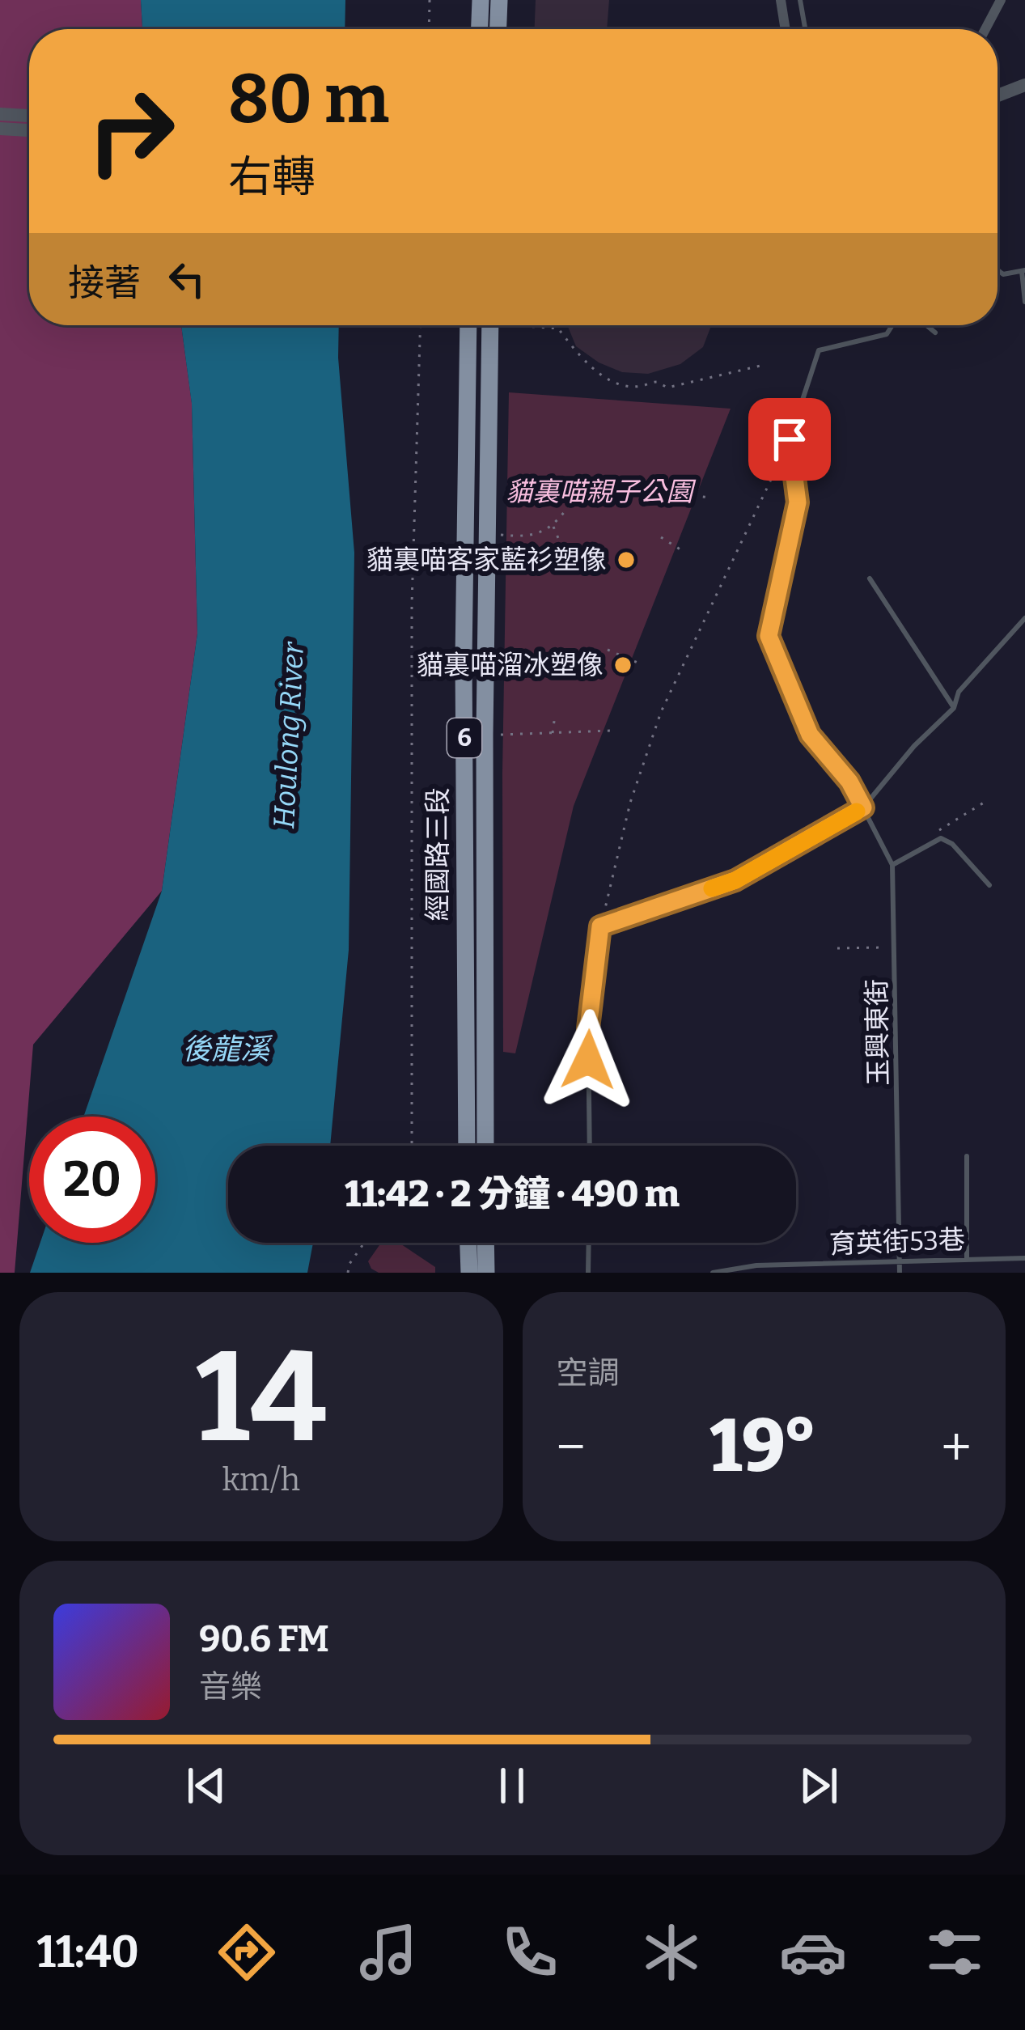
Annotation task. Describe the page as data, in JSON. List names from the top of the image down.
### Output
{
  "streets": {
    "main road": ["6", "經國路三段"],
    "lane": ["玉興東街", "育英街53巷"]
  },
  "crossings": [
    ["玉興東街", "育英街53巷"]
  ],
  "water": ["Houlong River", "後龍溪"],
  "parks": ["貓裏喵親子公園"],
  "places": ["貓裏喵客家藍衫塑像", "貓裏喵溜冰塑像"],
  "page": {
    "turn": ["80 m", "右轉"],
    "then": "接著",
    "limit": "20",
    "trip": "11:42 · 2 分鐘 · 490 m",
    "tile": [
      ["14", "km/h"],
      "空調"
    ],
    "heat": ["−", "19°", "+"],
    "song": ["90.6 FM", "音樂"],
    "tabs": "11:40"
  }
}
